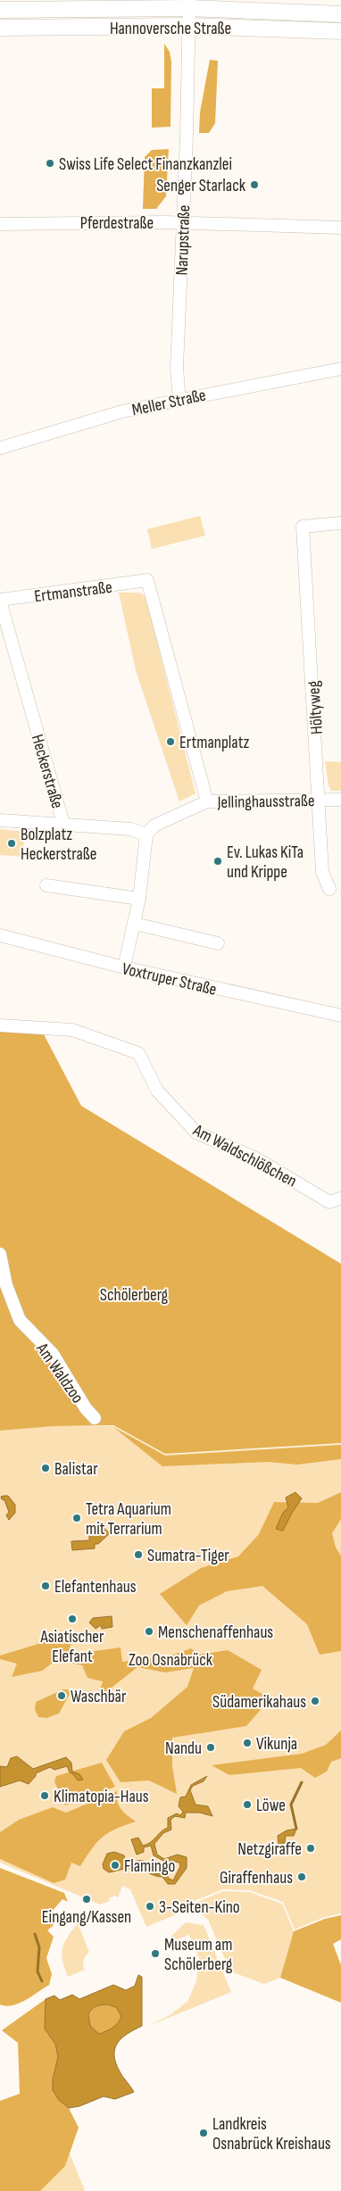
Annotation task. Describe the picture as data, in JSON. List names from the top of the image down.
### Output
{
  "streets": {
    "main road": ["Hannoversche Straße"],
    "street": [
      "Pferdestraße",
      "Narupstraße",
      "Meller Straße",
      "Ertmanstraße",
      "Höltyweg",
      "Heckerstraße",
      "Jellinghausstraße",
      "Voxtruper Straße",
      "Am Waldschlößchen",
      "Am Waldzoo"
    ]
  },
  "crossings": [
    ["Hannoversche Straße", "Narupstraße"],
    ["Pferdestraße", "Narupstraße"],
    ["Narupstraße", "Meller Straße"],
    ["Ertmanstraße", "Heckerstraße"],
    ["Ertmanstraße", "Jellinghausstraße"],
    ["Höltyweg", "Jellinghausstraße"],
    ["Heckerstraße", "Jellinghausstraße"]
  ],
  "parks": ["Schölerberg", "Zoo Osnabrück"],
  "places": [
    "Swiss Life Select Finanzkanzlei",
    "Senger Starlack",
    "Ertmanplatz",
    "Bolzplatz Heckerstraße",
    "Ev. Lukas KiTa und Krippe",
    "Balistar",
    "Tetra Aquarium mit Terrarium",
    "Sumatra-Tiger",
    "Elefantenhaus",
    "Asiatischer Elefant",
    "Menschenaffenhaus",
    "Waschbär",
    "Südamerikahaus",
    "Vikunja",
    "Nandu",
    "Klimatopia-Haus",
    "Löwe",
    "Netzgiraffe",
    "Flamingo",
    "Giraffenhaus",
    "Eingang/Kassen",
    "3-Seiten-Kino",
    "Museum am Schölerberg",
    "Landkreis Osnabrück Kreishaus"
  ]
}
